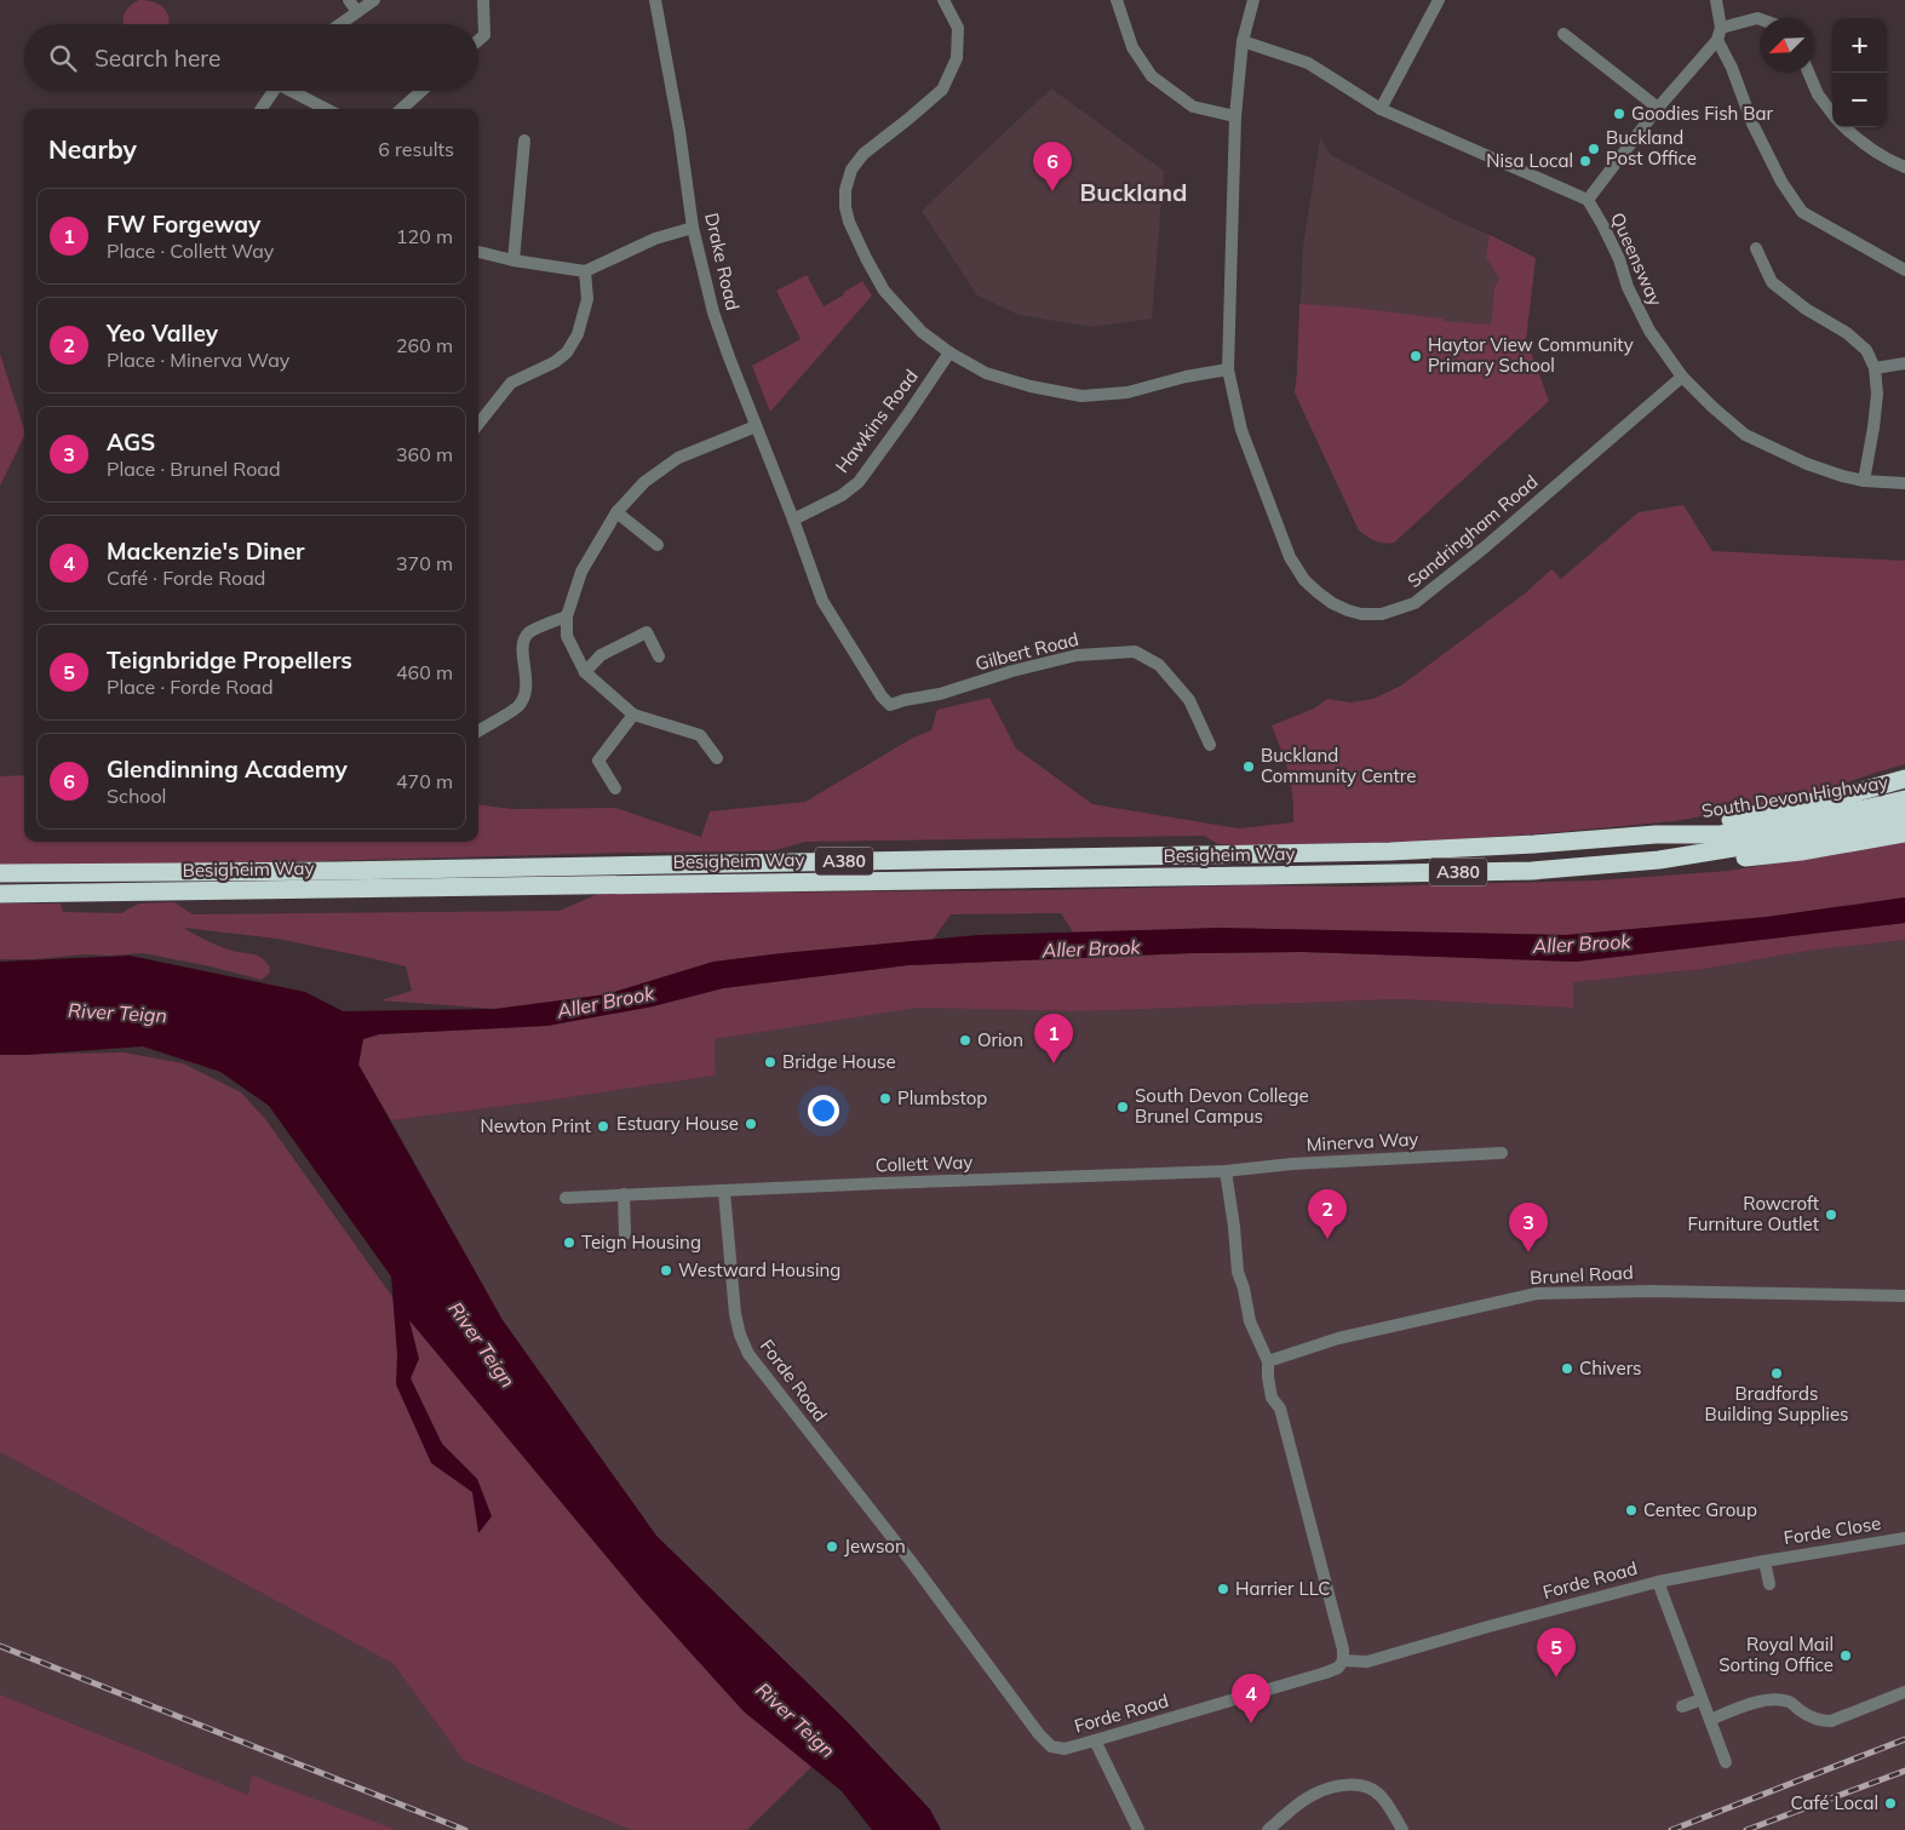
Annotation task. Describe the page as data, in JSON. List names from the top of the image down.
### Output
{
  "streets": {
    "highway": ["South Devon Highway", "Besigheim Way", "A380"],
    "street": [
      "Queensway",
      "Drake Road",
      "Hawkins Road",
      "Sandringham Road",
      "Gilbert Road",
      "Minerva Way",
      "Collett Way",
      "Brunel Road",
      "Forde Road",
      "Forde Close"
    ]
  },
  "crossings": [
    ["Queensway", "Sandringham Road"],
    ["Drake Road", "Hawkins Road"],
    ["Drake Road", "Gilbert Road"],
    ["South Devon Highway", "Besigheim Way"],
    ["South Devon Highway", "A380"],
    ["Besigheim Way", "A380"],
    ["Minerva Way", "Collett Way"],
    ["Collett Way", "Forde Road"],
    ["Forde Road", "Forde Close"]
  ],
  "districts": ["Buckland"],
  "water": ["Aller Brook", "River Teign"],
  "places": [
    "Goodies Fish Bar",
    "Buckland Post Office",
    "Nisa Local",
    "Haytor View Community Primary School",
    "Buckland Community Centre",
    "Orion",
    "Bridge House",
    "Plumbstop",
    "South Devon College Brunel Campus",
    "Estuary House",
    "Newton Print",
    "Rowcroft Furniture Outlet",
    "Teign Housing",
    "Westward Housing",
    "Chivers",
    "Bradfords Building Supplies",
    "Centec Group",
    "Jewson",
    "Harrier LLC",
    "Royal Mail Sorting Office",
    "Café Local"
  ],
  "north": "bottom left",
  "page": {
    "map_buttons": ["+", "−"],
    "search": "Search here",
    "heading": ["Nearby", "6 results"],
    "pins": [
      "6",
      "1",
      "2",
      "3",
      "5",
      "4"
    ],
    "list": [
      {
        "mark": "1",
        "name": "FW Forgeway",
        "note": "Place · Collett Way",
        "value": "120 m"
      },
      {
        "mark": "2",
        "name": "Yeo Valley",
        "note": "Place · Minerva Way",
        "value": "260 m"
      },
      {
        "mark": "3",
        "name": "AGS",
        "note": "Place · Brunel Road",
        "value": "360 m"
      },
      {
        "mark": "4",
        "name": "Mackenzie's Diner",
        "note": "Café · Forde Road",
        "value": "370 m"
      },
      {
        "mark": "5",
        "name": "Teignbridge Propellers",
        "note": "Place · Forde Road",
        "value": "460 m"
      },
      {
        "mark": "6",
        "name": "Glendinning Academy",
        "note": "School",
        "value": "470 m"
      }
    ]
  }
}
